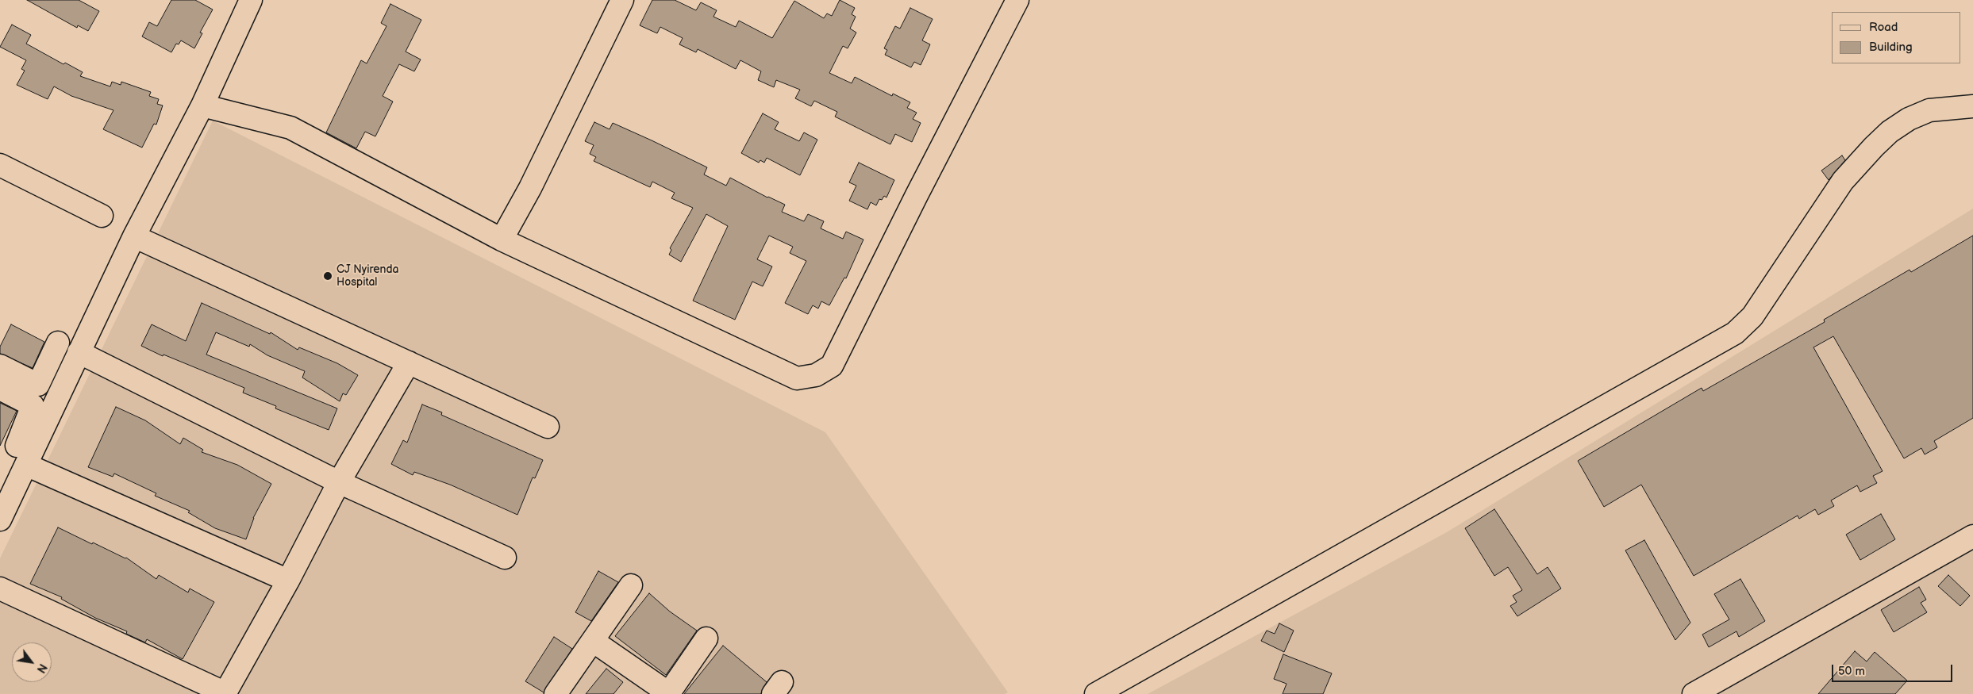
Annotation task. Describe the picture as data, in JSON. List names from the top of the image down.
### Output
{
  "places": ["CJ Nyirenda Hospital"],
  "legend": ["Road", "Building"],
  "scale_bar": "50 m",
  "north": "bottom right"
}
